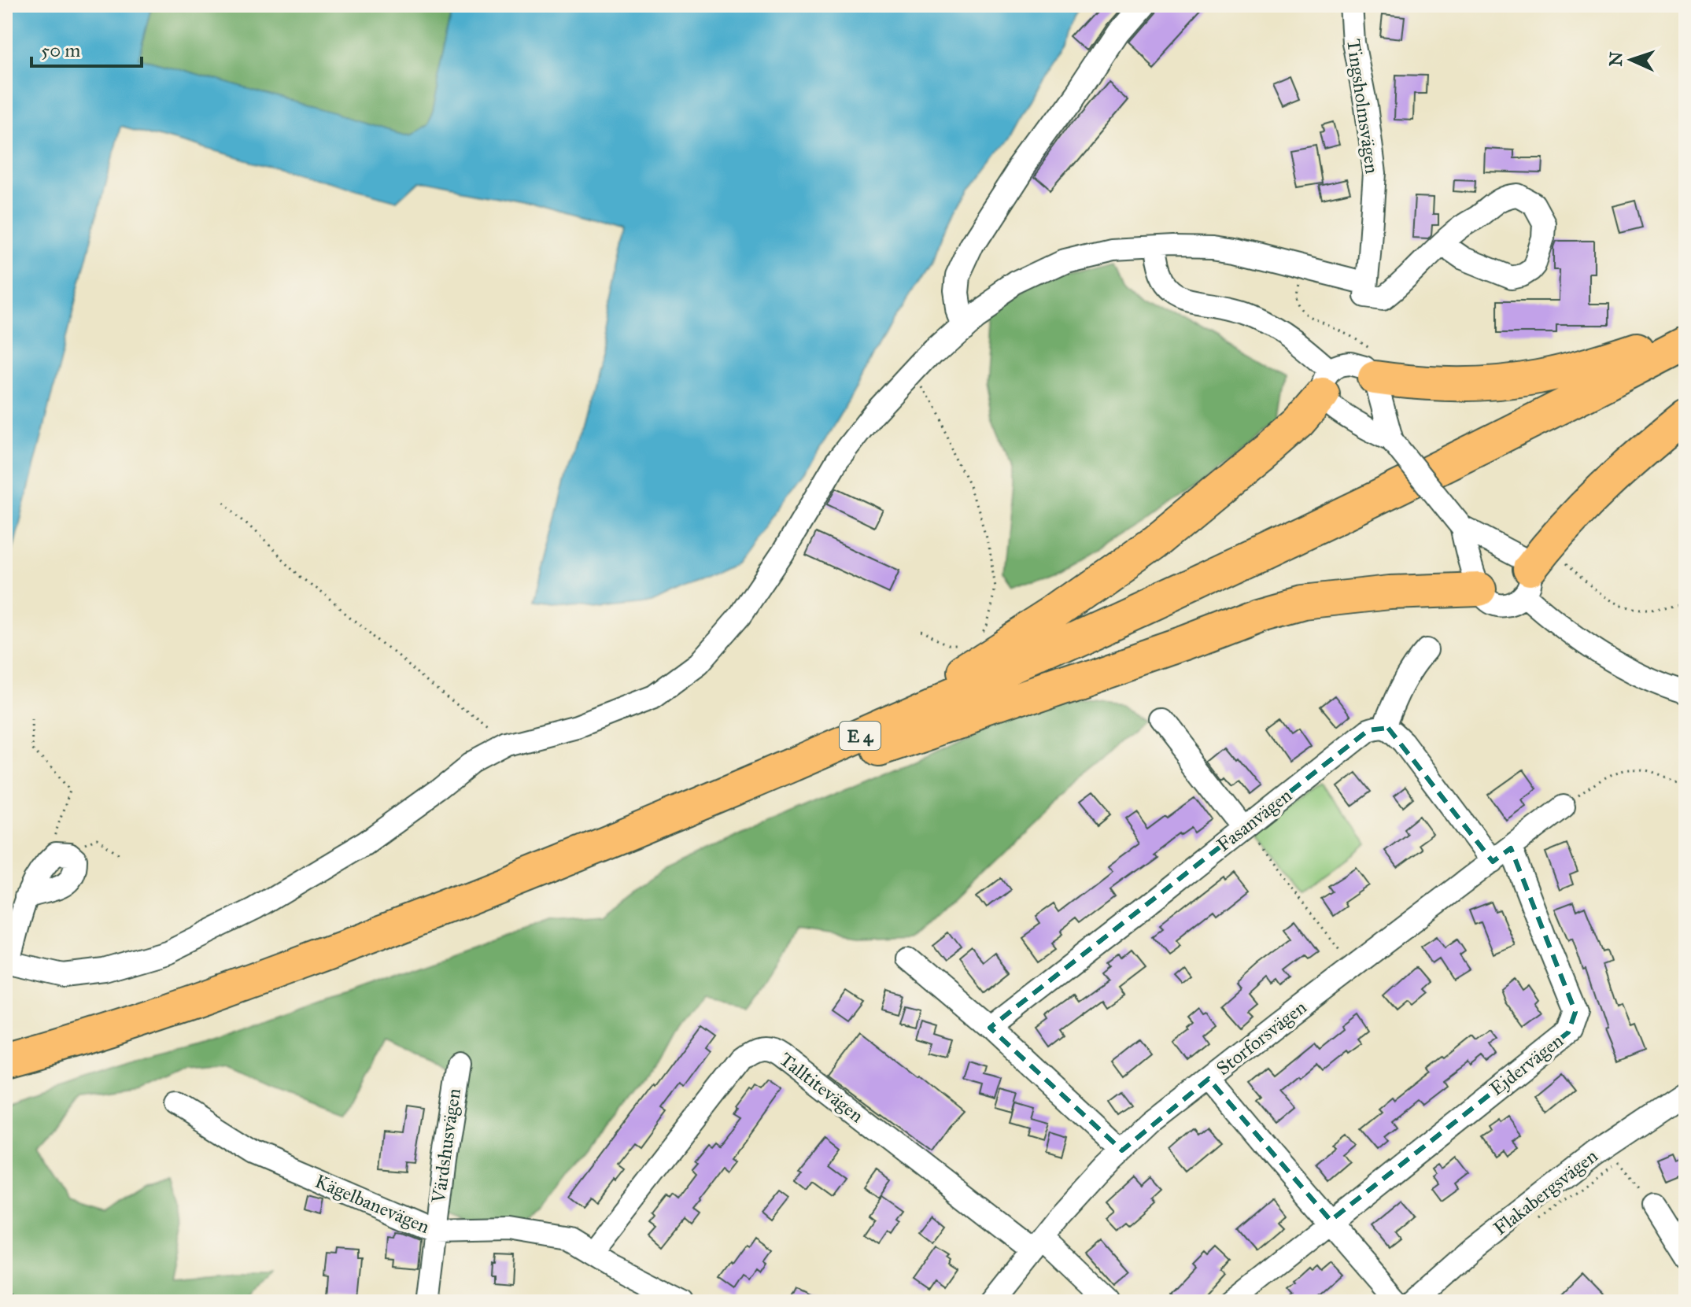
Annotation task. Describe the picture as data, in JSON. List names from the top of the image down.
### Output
{
  "streets": {
    "highway": ["E 4"],
    "street": [
      "Tingsholmsvägen",
      "Fasanvägen",
      "Storforsvägen",
      "Ejdervägen",
      "Talltitevägen",
      "Värdshusvägen",
      "Flakabergsvägen",
      "Kägelbanevägen"
    ]
  },
  "crossings": [
    ["Storforsvägen", "Ejdervägen"],
    ["Storforsvägen", "Talltitevägen"],
    ["Talltitevägen", "Kägelbanevägen"],
    ["Värdshusvägen", "Kägelbanevägen"]
  ],
  "scale_bar": "50 m",
  "north": "left"
}
